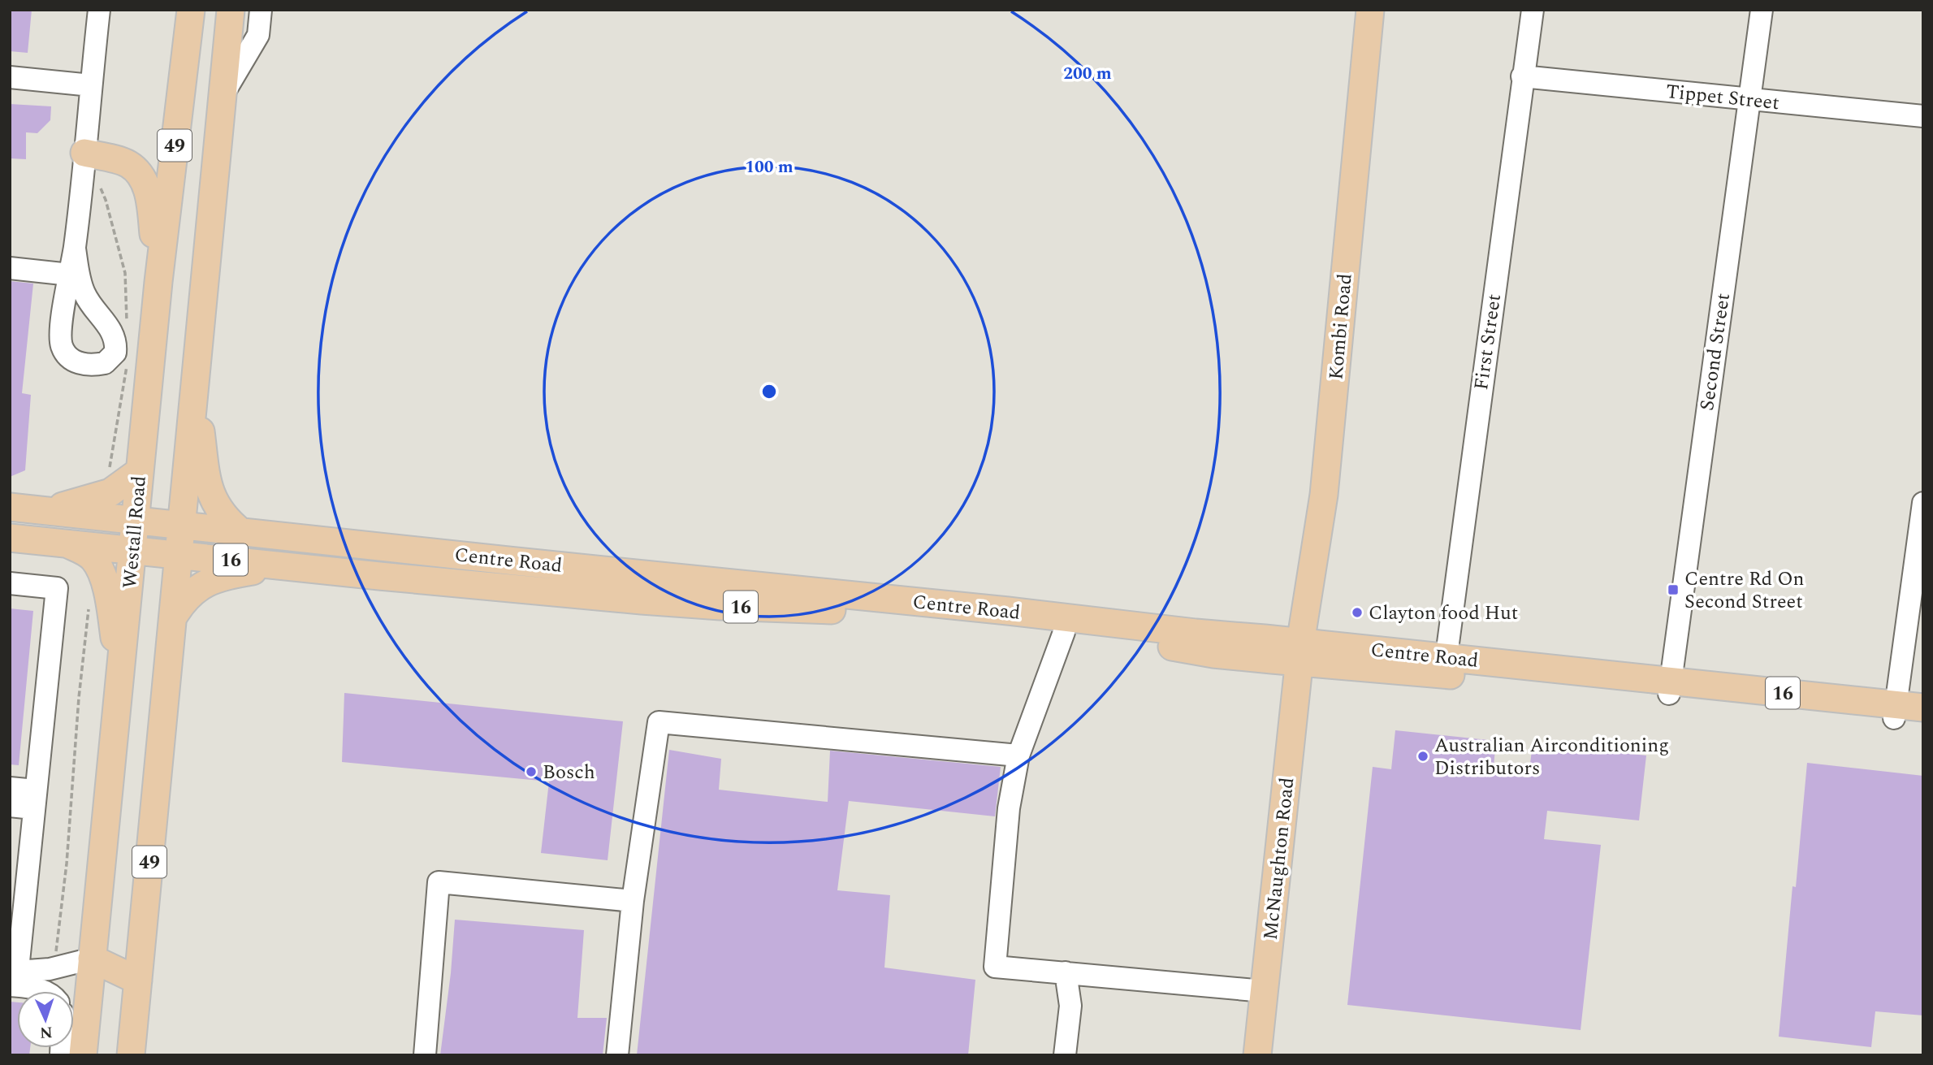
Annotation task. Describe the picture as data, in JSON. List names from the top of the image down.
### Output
{
  "streets": {
    "main road": [
      "49",
      "Kombi Road",
      "Westall Road",
      "16",
      "Centre Road",
      "McNaughton Road"
    ],
    "street": ["Tippet Street", "First Street", "Second Street"]
  },
  "crossings": [
    ["Tippet Street", "First Street"],
    ["Tippet Street", "Second Street"],
    ["49", "Centre Road"],
    ["Kombi Road", "Centre Road"],
    ["Kombi Road", "McNaughton Road"],
    ["First Street", "Centre Road"],
    ["Second Street", "Centre Road"],
    ["Westall Road", "Centre Road"],
    ["Centre Road", "McNaughton Road"]
  ],
  "places": {
    "transit": ["Centre Rd On Second Street"],
    "other": ["Clayton food Hut", "Australian Airconditioning Distributors", "Bosch"]
  },
  "north": "bottom",
  "rings": ["200 m", "100 m"]
}
